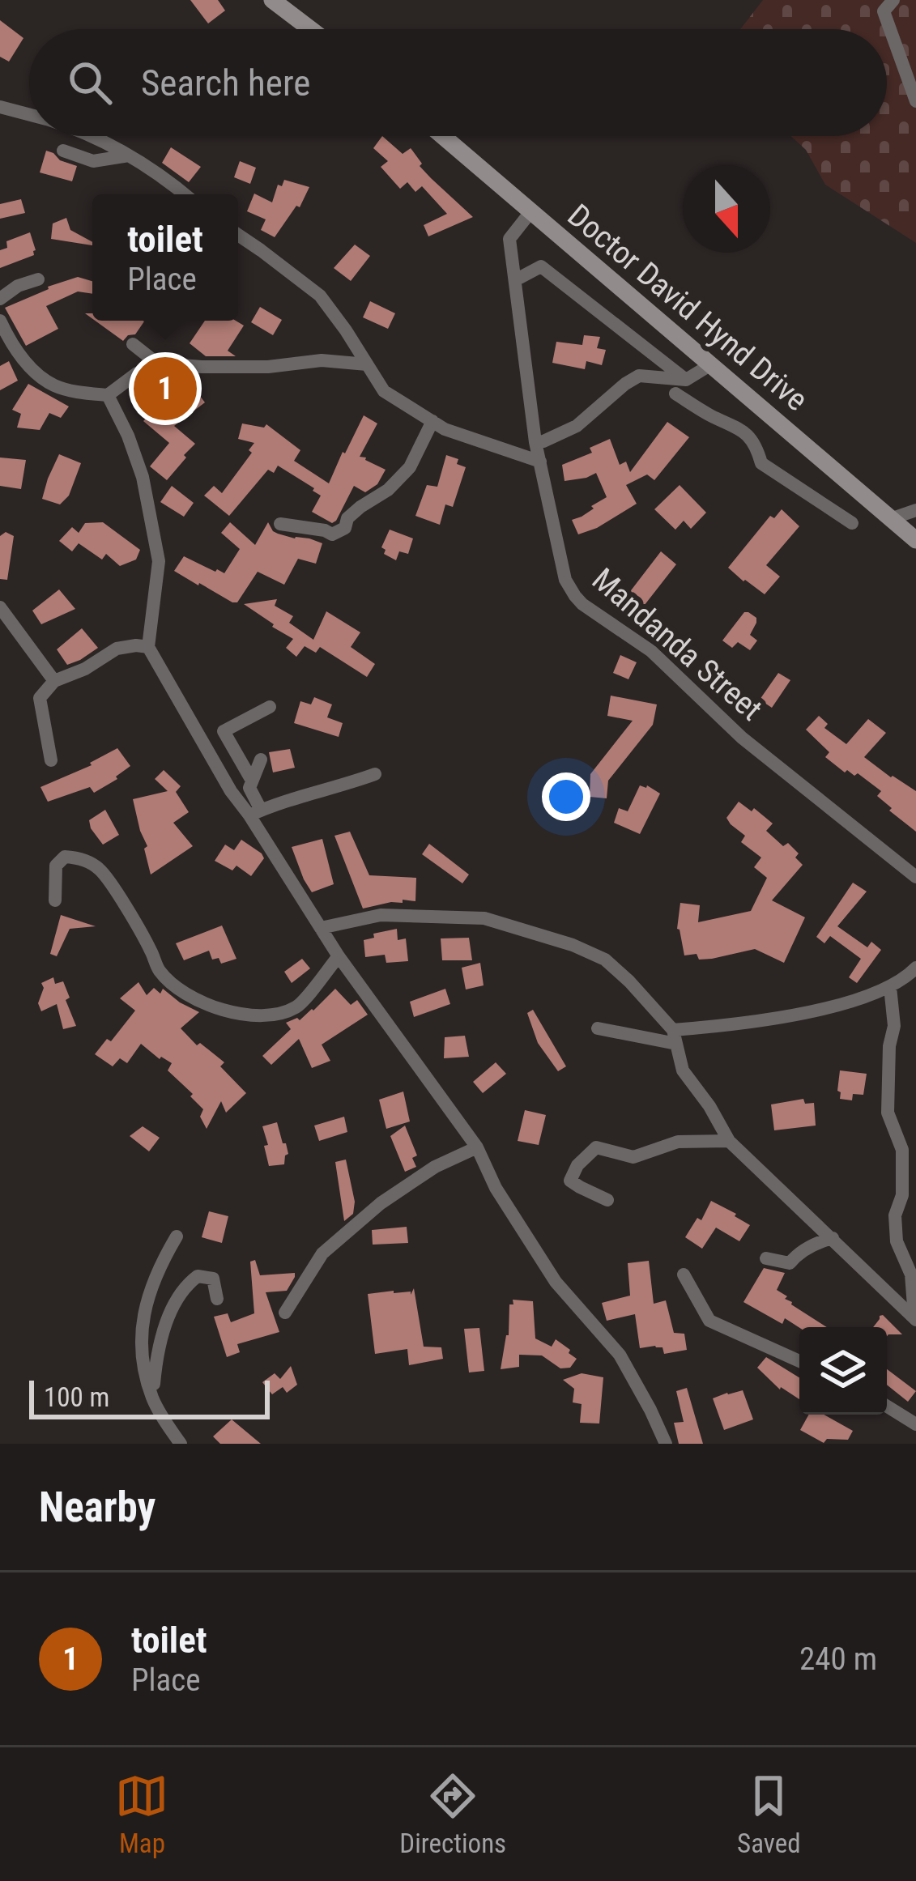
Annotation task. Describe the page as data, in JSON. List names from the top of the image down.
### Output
{
  "streets": {
    "main road": ["Doctor David Hynd Drive"],
    "street": ["Mandanda Street"]
  },
  "crossings": [
    ["Doctor David Hynd Drive", "Mandanda Street"]
  ],
  "scale_bar": "100 m",
  "north": "bottom",
  "page": {
    "search": "Search here",
    "popup": ["toilet", "Place"],
    "pins": "1",
    "scale": "100 m",
    "heading": "Nearby",
    "list": [
      {
        "mark": "1",
        "name": "toilet",
        "note": "Place",
        "value": "240 m"
      }
    ],
    "nav": ["Map", "Directions", "Saved"]
  }
}
